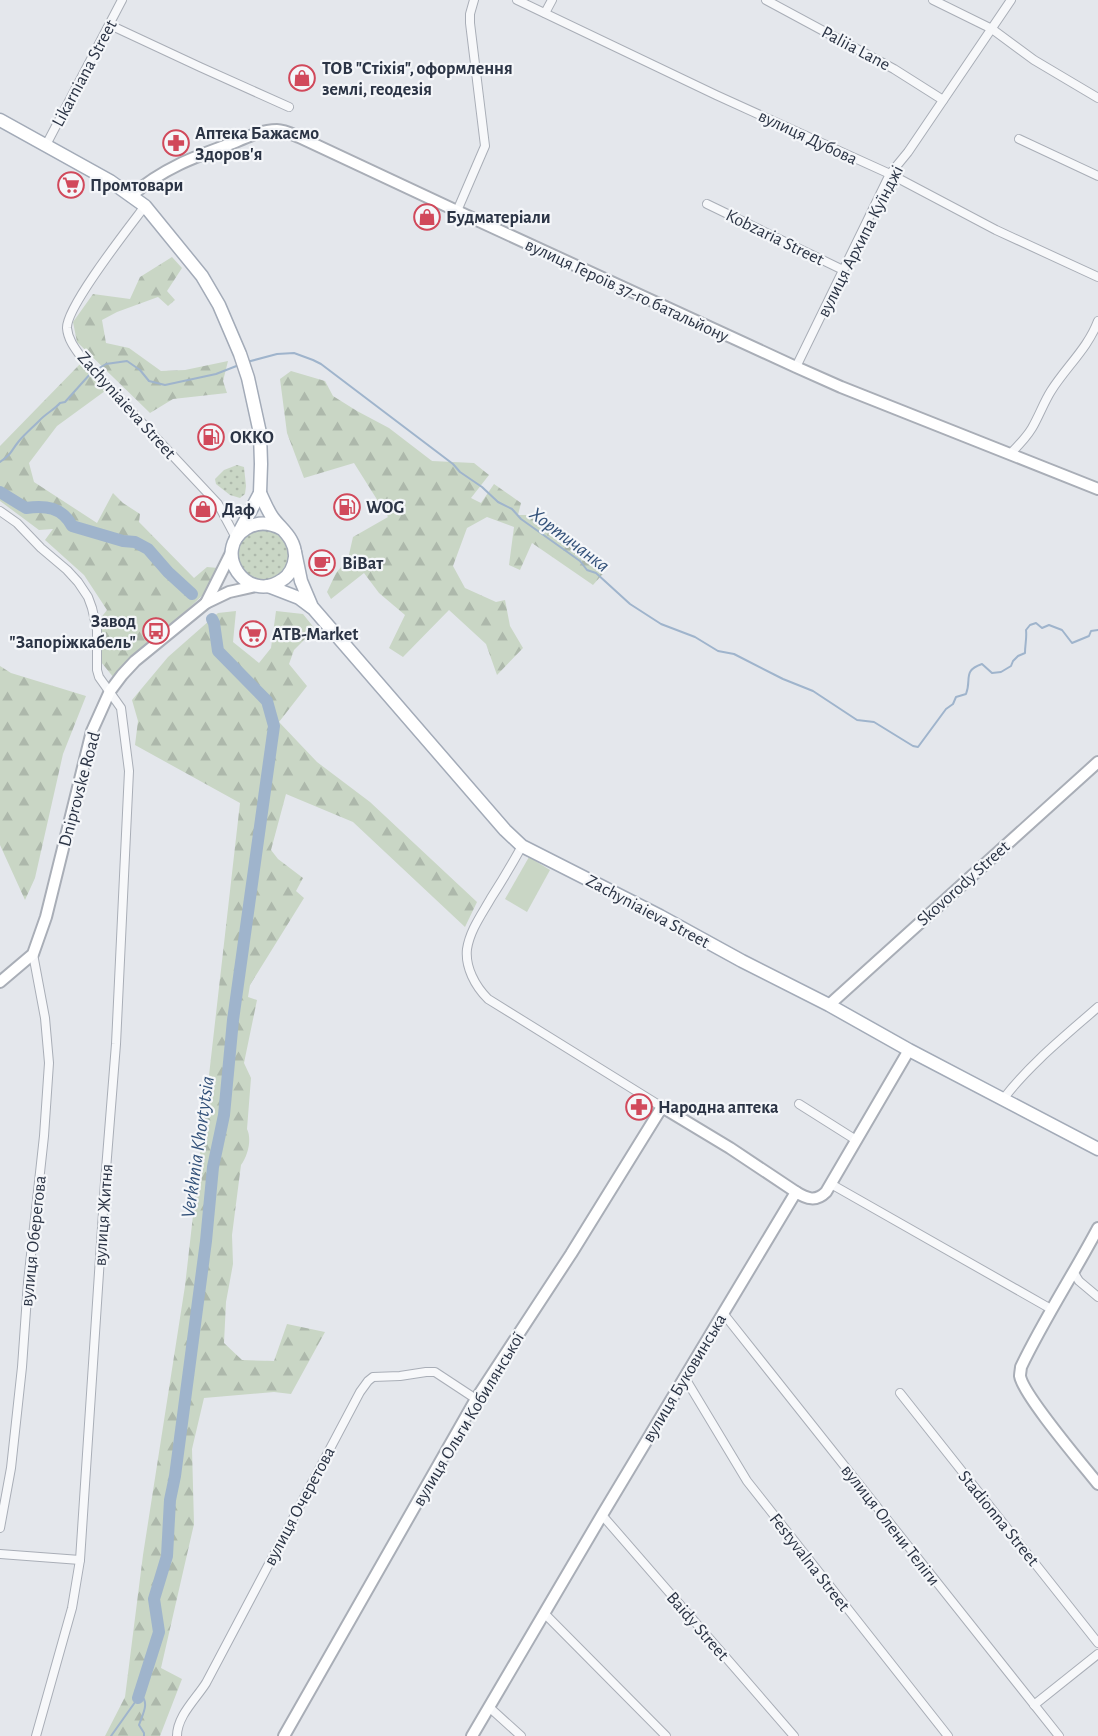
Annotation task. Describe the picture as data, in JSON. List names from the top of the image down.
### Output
{
  "streets": {
    "main road": ["Zachyniaieva Street"],
    "street": [
      "Paliia Lane",
      "Likarniana Street",
      "вулиця Дубова",
      "Kobzaria Street",
      "вулиця Архипа Куїнджі",
      "вулиця Героїв 37-го батальйону",
      "Dniprovske Road",
      "Skovorody Street",
      "вулиця Житня",
      "вулиця Оберегова",
      "вулиця Буковинська",
      "вулиця Ольги Кобилянської",
      "вулиця Очеретова",
      "Stadionna Street",
      "вулиця Олени Теліги",
      "Festyvalna Street",
      "Baidy Street"
    ]
  },
  "crossings": [
    ["Paliia Lane", "вулиця Архипа Куїнджі"],
    ["вулиця Дубова", "вулиця Архипа Куїнджі"],
    ["Kobzaria Street", "вулиця Архипа Куїнджі"],
    ["вулиця Архипа Куїнджі", "вулиця Героїв 37-го батальйону"],
    ["Zachyniaieva Street", "Dniprovske Road"],
    ["Zachyniaieva Street", "Skovorody Street"],
    ["Dniprovske Road", "вулиця Житня"],
    ["Dniprovske Road", "вулиця Оберегова"],
    ["вулиця Буковинська", "вулиця Олени Теліги"],
    ["вулиця Буковинська", "Festyvalna Street"],
    ["вулиця Буковинська", "Baidy Street"],
    ["вулиця Ольги Кобилянської", "вулиця Очеретова"]
  ],
  "water": ["Хортичанка", "Verkhnia Khortytsia"],
  "places": {
    "shop": ["ТОВ \"Стіхія\", оформлення землі, геодезія", "Будматеріали", "Даф"],
    "pharmacy": ["Аптека Бажаємо Здоров'я", "Народна аптека"],
    "supermarket": ["Промтовари", "ATB-Market"],
    "fuel station": ["OKKO", "WOG"],
    "cafe": ["ВіВат"],
    "bus stop": ["Завод \"Запоріжкабель\""]
  }
}
